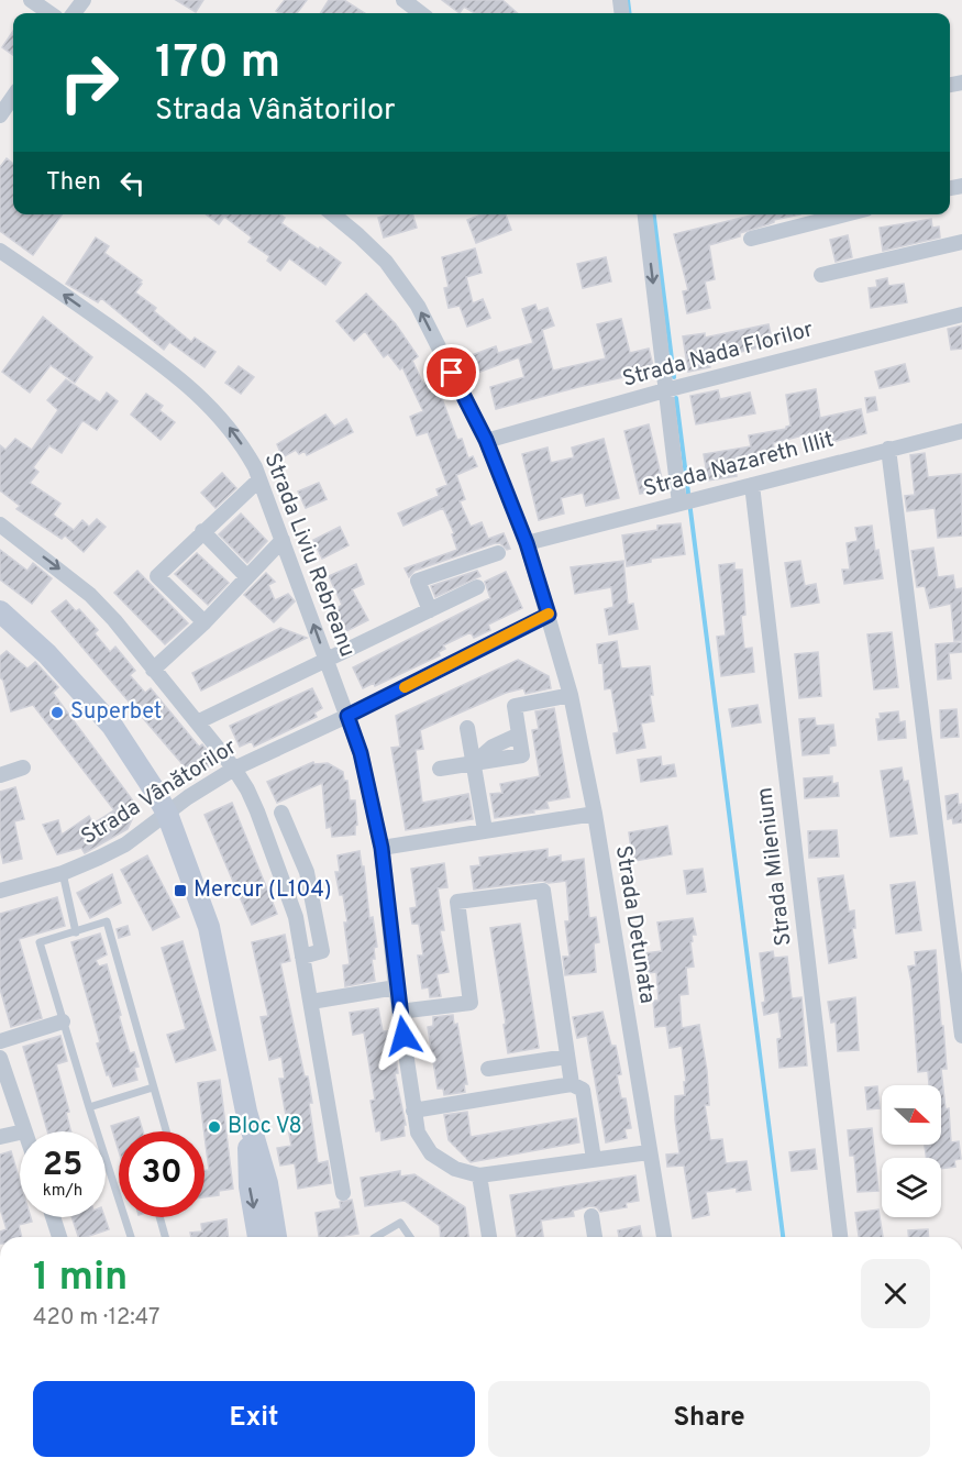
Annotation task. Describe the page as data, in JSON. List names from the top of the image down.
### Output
{
  "streets": {
    "street": [
      "Strada Nada Florilor",
      "Strada Nazareth Illit",
      "Strada Liviu Rebreanu",
      "Strada Vânătorilor",
      "Strada Milenium",
      "Strada Detunata"
    ]
  },
  "crossings": [
    ["Strada Nada Florilor", "Strada Detunata"],
    ["Strada Nazareth Illit", "Strada Milenium"],
    ["Strada Nazareth Illit", "Strada Detunata"],
    ["Strada Liviu Rebreanu", "Strada Vânătorilor"],
    ["Strada Vânătorilor", "Strada Detunata"]
  ],
  "one_way": ["Strada Liviu Rebreanu"],
  "places": {
    "other": ["Superbet", "Bloc V8"],
    "transit": ["Mercur (L104)"]
  },
  "north": "right",
  "page": {
    "turn": ["170 m", "Strada Vânătorilor"],
    "then": "Then",
    "speed": "25 km/h",
    "limit": "30",
    "heading": ["1 min", "420 m · 12:47"],
    "buttons": ["Exit", "Share"]
  }
}
